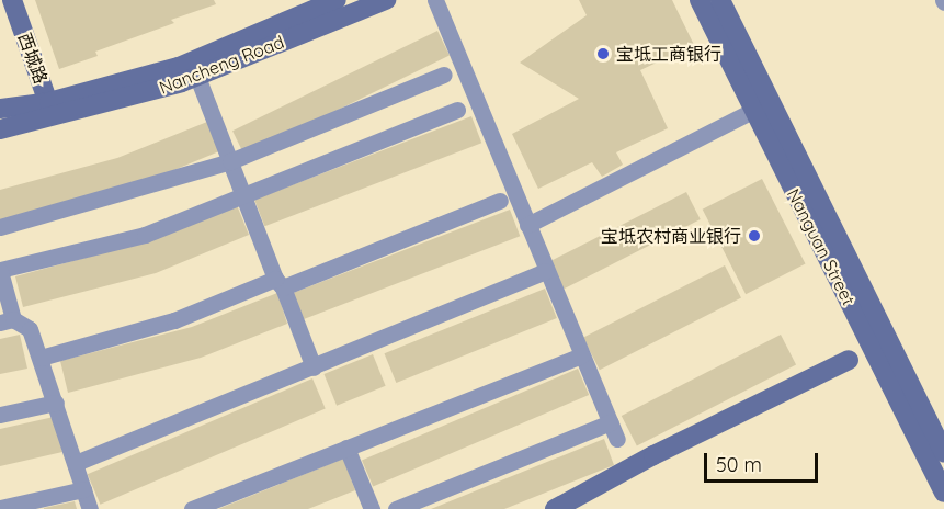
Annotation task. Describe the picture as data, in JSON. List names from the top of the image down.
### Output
{
  "streets": {
    "main road": ["西城路", "Nancheng Road", "Nanguan Street"]
  },
  "crossings": [
    ["西城路", "Nancheng Road"]
  ],
  "places": ["宝坻工商银行", "宝坻农村商业银行"],
  "scale_bar": "50 m"
}
